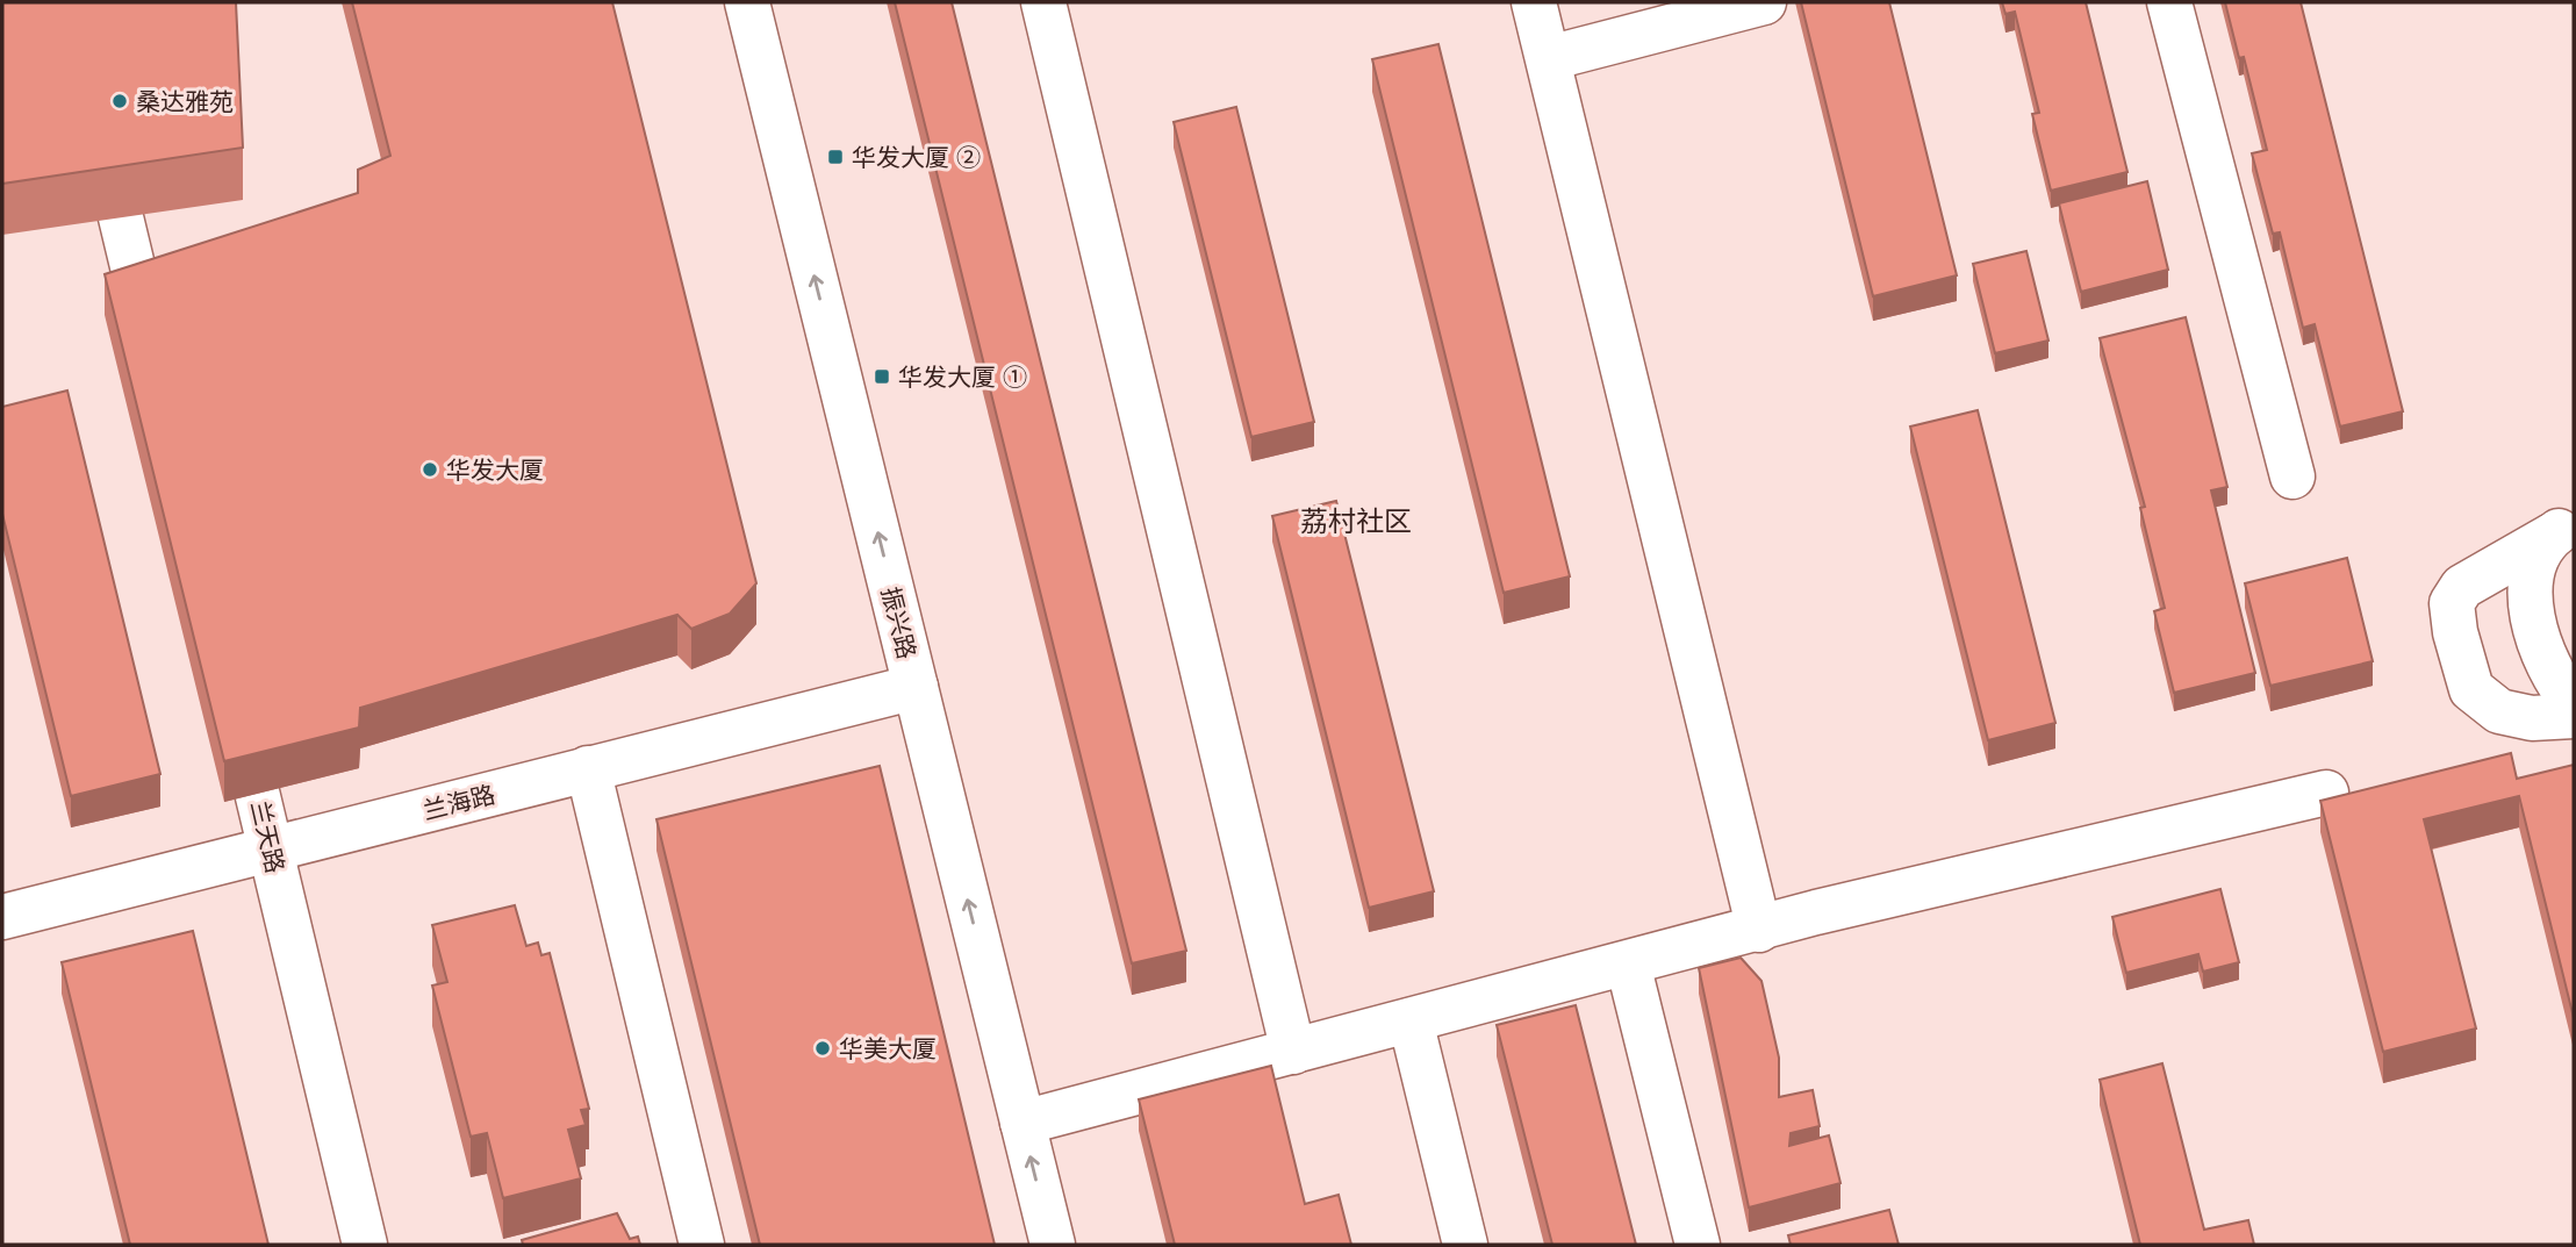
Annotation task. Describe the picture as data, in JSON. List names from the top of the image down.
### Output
{
  "streets": {
    "street": ["振兴路", "兰海路", "兰天路"]
  },
  "crossings": [
    ["振兴路", "兰海路"],
    ["兰海路", "兰天路"]
  ],
  "districts": ["荔村社区"],
  "places": {
    "other": ["桑达雅苑", "华发大厦", "华美大厦"],
    "transit": ["华发大厦 ②", "华发大厦 ①"]
  }
}
